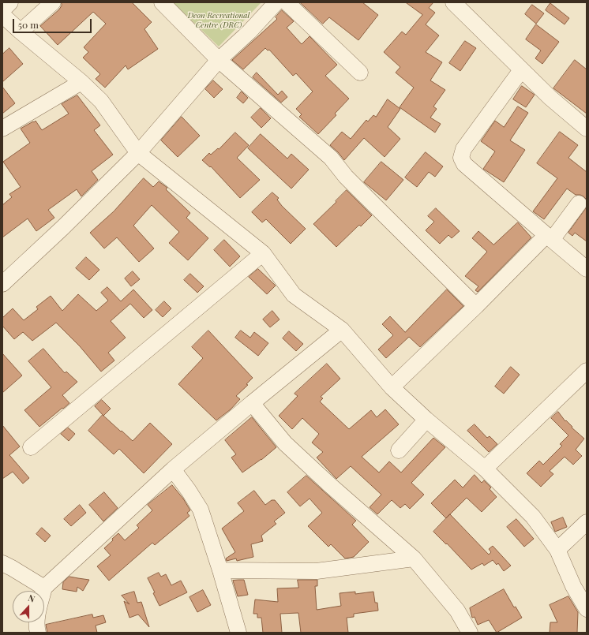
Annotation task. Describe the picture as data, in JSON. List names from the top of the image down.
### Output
{
  "parks": ["Deon Recreational Centre (DRC)"],
  "scale_bar": "50 m",
  "north": "top"
}
